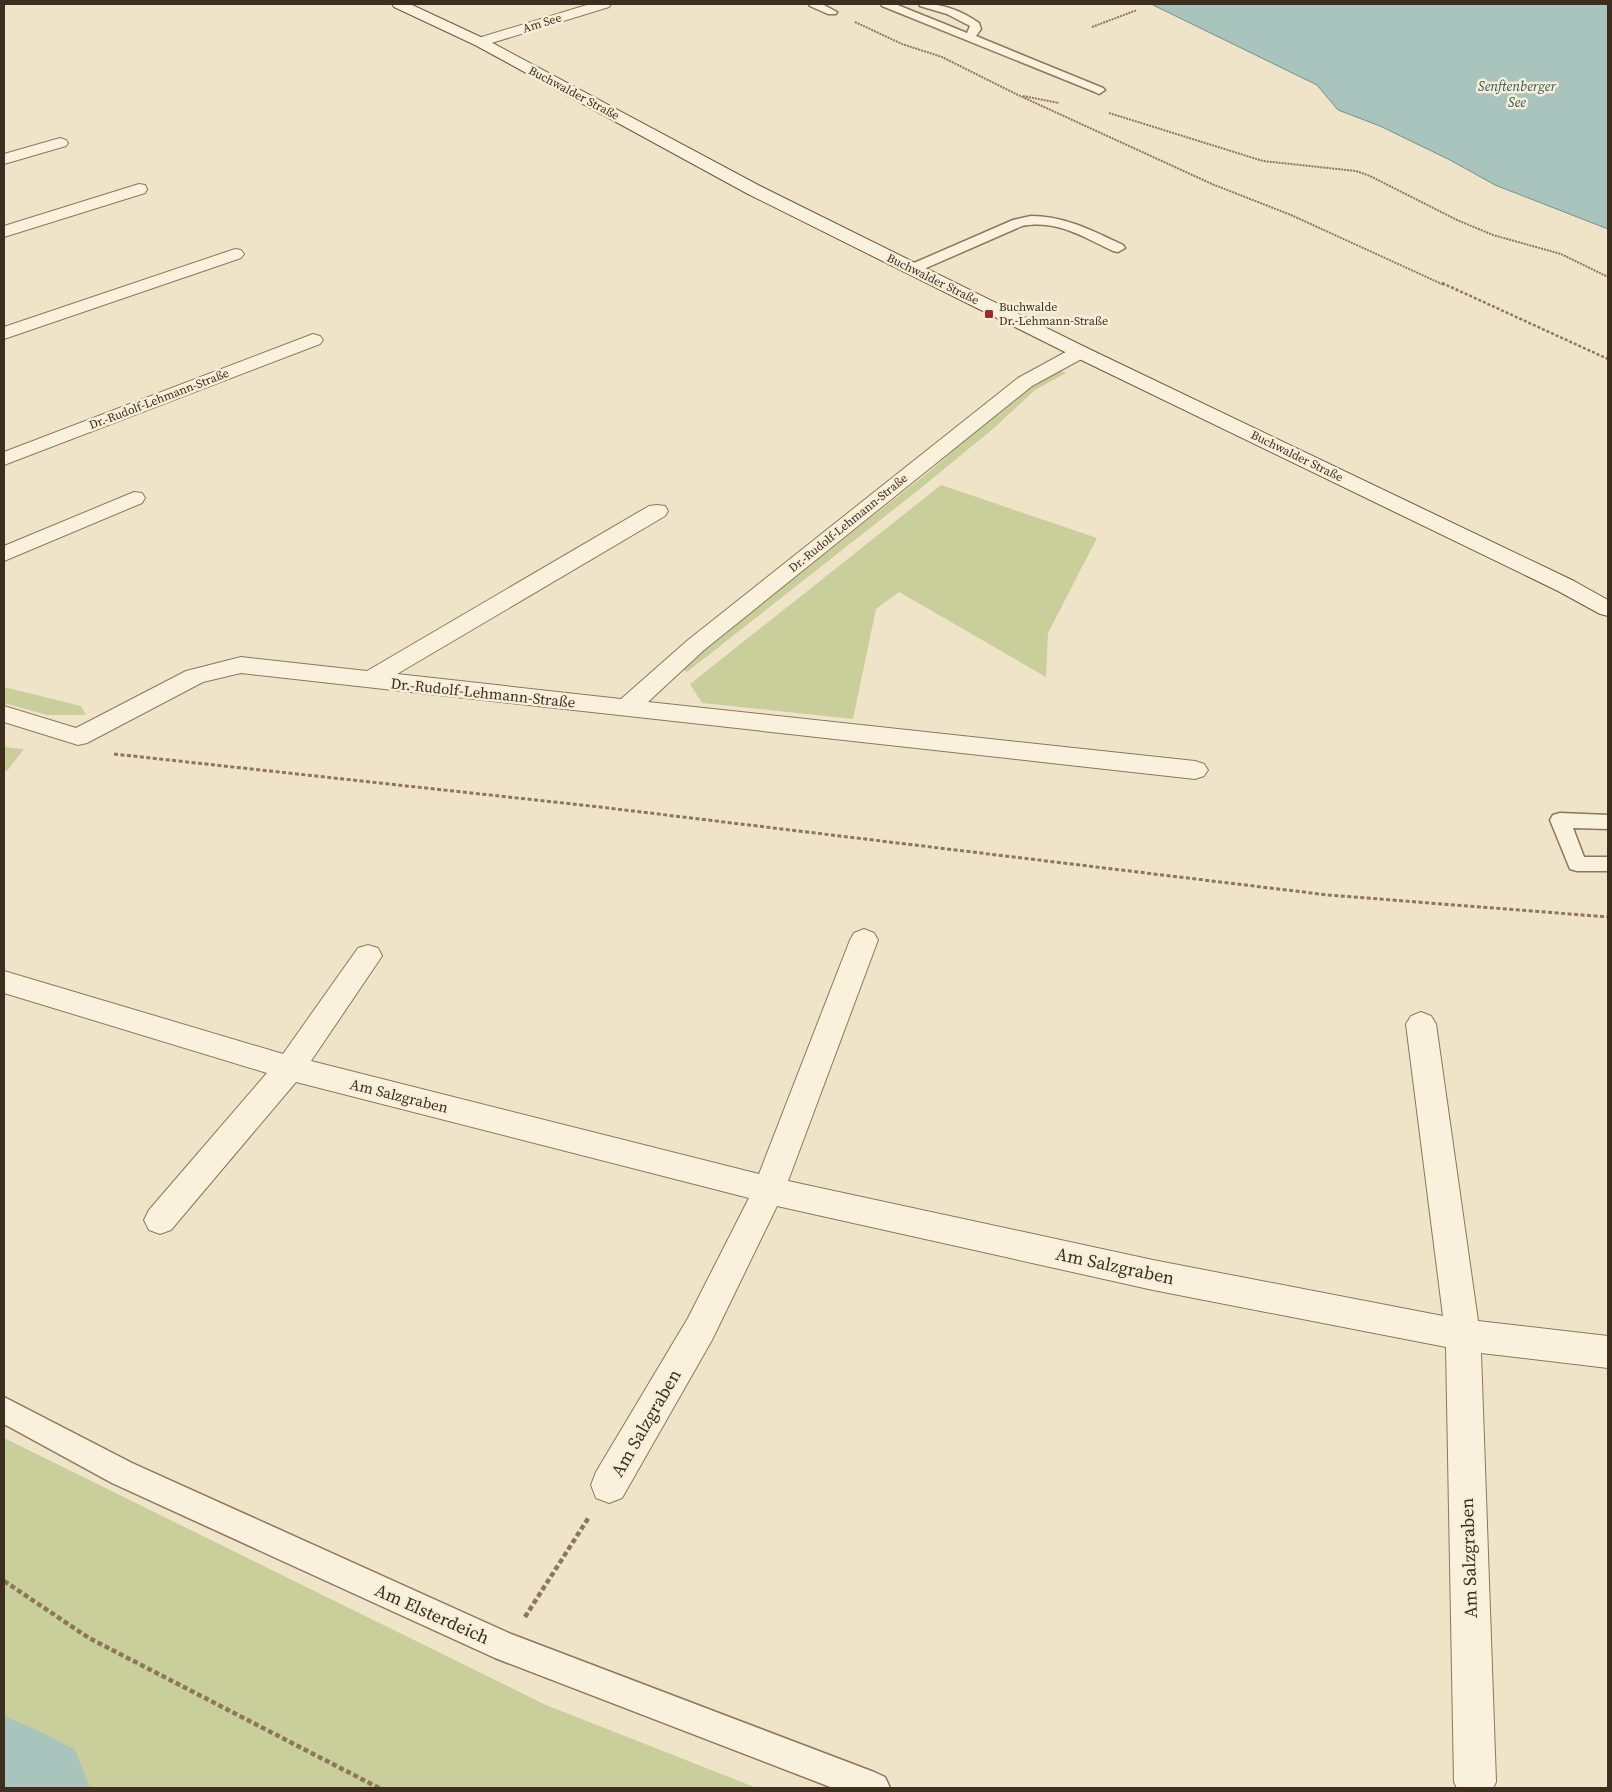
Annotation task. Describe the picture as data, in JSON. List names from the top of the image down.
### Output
{
  "streets": {
    "street": [
      "Am See",
      "Buchwalder Straße",
      "Dr.-Rudolf-Lehmann-Straße",
      "Am Salzgraben"
    ],
    "lane": ["Am Elsterdeich"]
  },
  "crossings": [
    ["Am See", "Buchwalder Straße"],
    ["Buchwalder Straße", "Dr.-Rudolf-Lehmann-Straße"],
    ["Am Salzgraben", "Am Elsterdeich"]
  ],
  "water": ["Senftenberger See"],
  "places": {
    "transit": ["Buchwalde Dr.-Lehmann-Straße"]
  }
}
